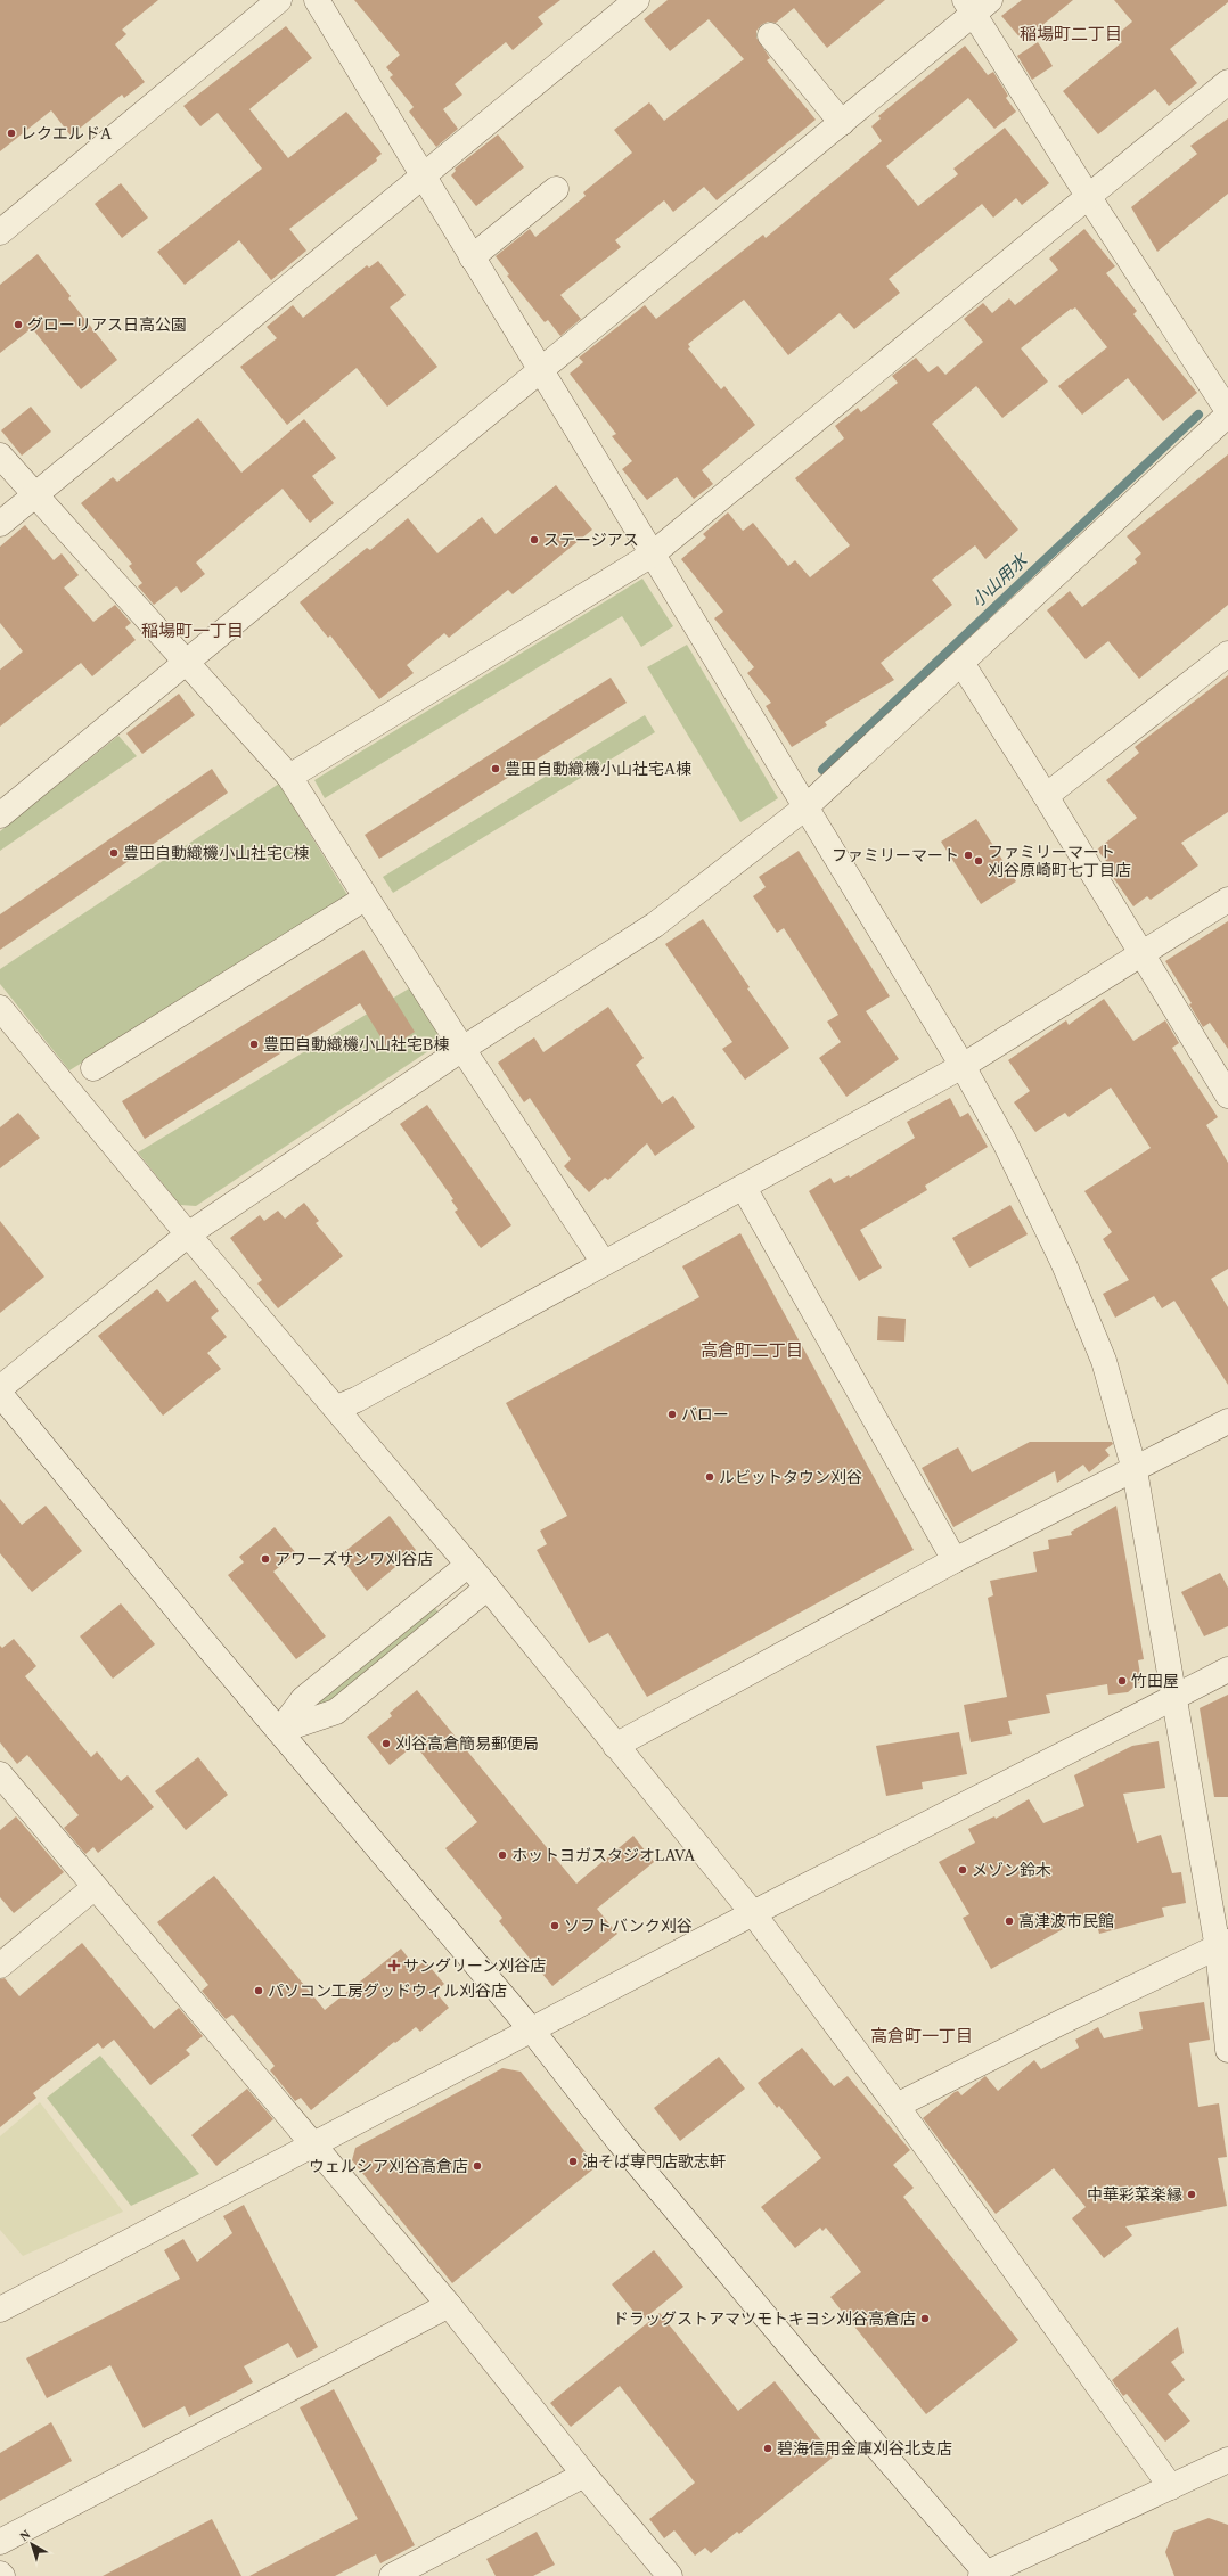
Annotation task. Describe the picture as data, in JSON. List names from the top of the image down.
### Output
{
  "districts": [
    "稲場町二丁目",
    "稲場町一丁目",
    "高倉町二丁目",
    "高倉町一丁目"
  ],
  "water": ["小山用水"],
  "places": {
    "other": [
      "レクエルドA",
      "グローリアス日高公園",
      "ステージアス",
      "豊田自動織機小山社宅A棟",
      "豊田自動織機小山社宅C棟",
      "ファミリーマート",
      "ファミリーマート 刈谷原崎町七丁目店",
      "豊田自動織機小山社宅B棟",
      "バロー",
      "ルビットタウン刈谷",
      "アワーズサンワ刈谷店",
      "竹田屋",
      "刈谷高倉簡易郵便局",
      "ホットヨガスタジオLAVA",
      "メゾン鈴木",
      "高津波市民館",
      "ソフトバンク刈谷",
      "パソコン工房グッドウィル刈谷店",
      "油そば専門店歌志軒",
      "ウェルシア刈谷高倉店",
      "中華彩菜楽縁",
      "ドラッグストアマツモトキヨシ刈谷高倉店",
      "碧海信用金庫刈谷北支店"
    ],
    "health": ["サングリーン刈谷店"]
  },
  "north": "top left"
}
